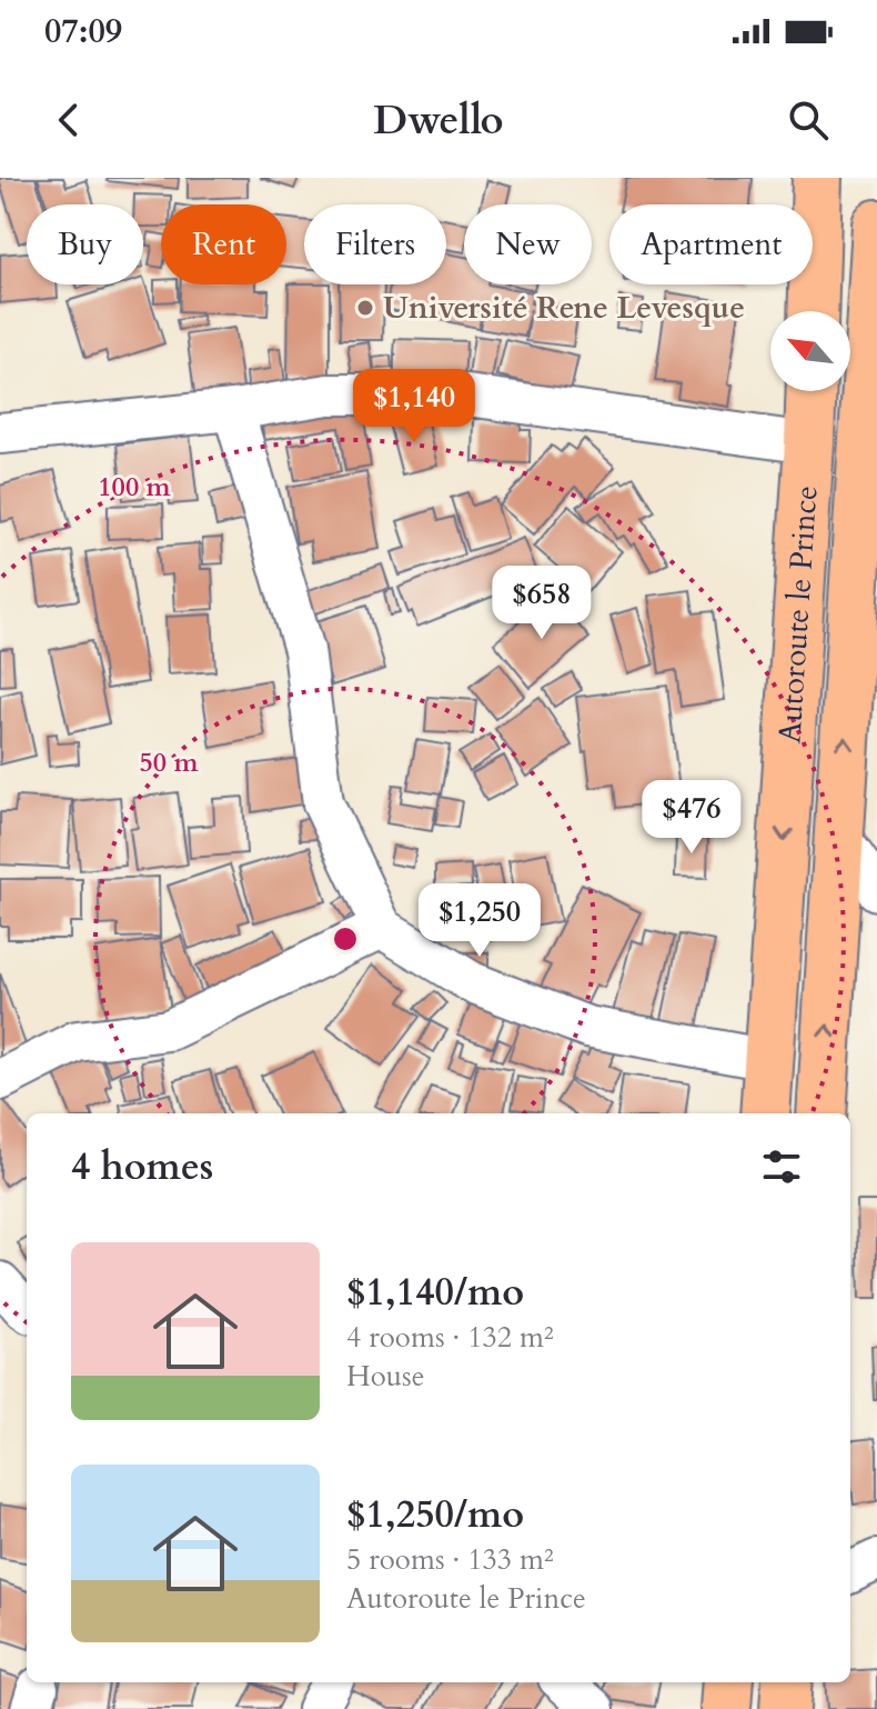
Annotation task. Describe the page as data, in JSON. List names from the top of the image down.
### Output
{
  "streets": {
    "main road": ["Autoroute le Prince"]
  },
  "places": ["Université Rene Levesque"],
  "north": "top left",
  "page": {
    "status": "07:09",
    "header": "Dwello",
    "chip": [
      "Buy",
      "Rent",
      "Filters",
      "New",
      "Apartment"
    ],
    "price": [
      "$1,140",
      "$658",
      "$476",
      "$1,250"
    ],
    "heading": "4 homes",
    "list": [
      {
        "name": "$1,140/mo",
        "note": "4 rooms · 132 m² · House"
      },
      {
        "name": "$1,250/mo",
        "note": "5 rooms · 133 m² · Autoroute le Prince"
      }
    ]
  },
  "rings": ["100 m", "50 m"]
}
